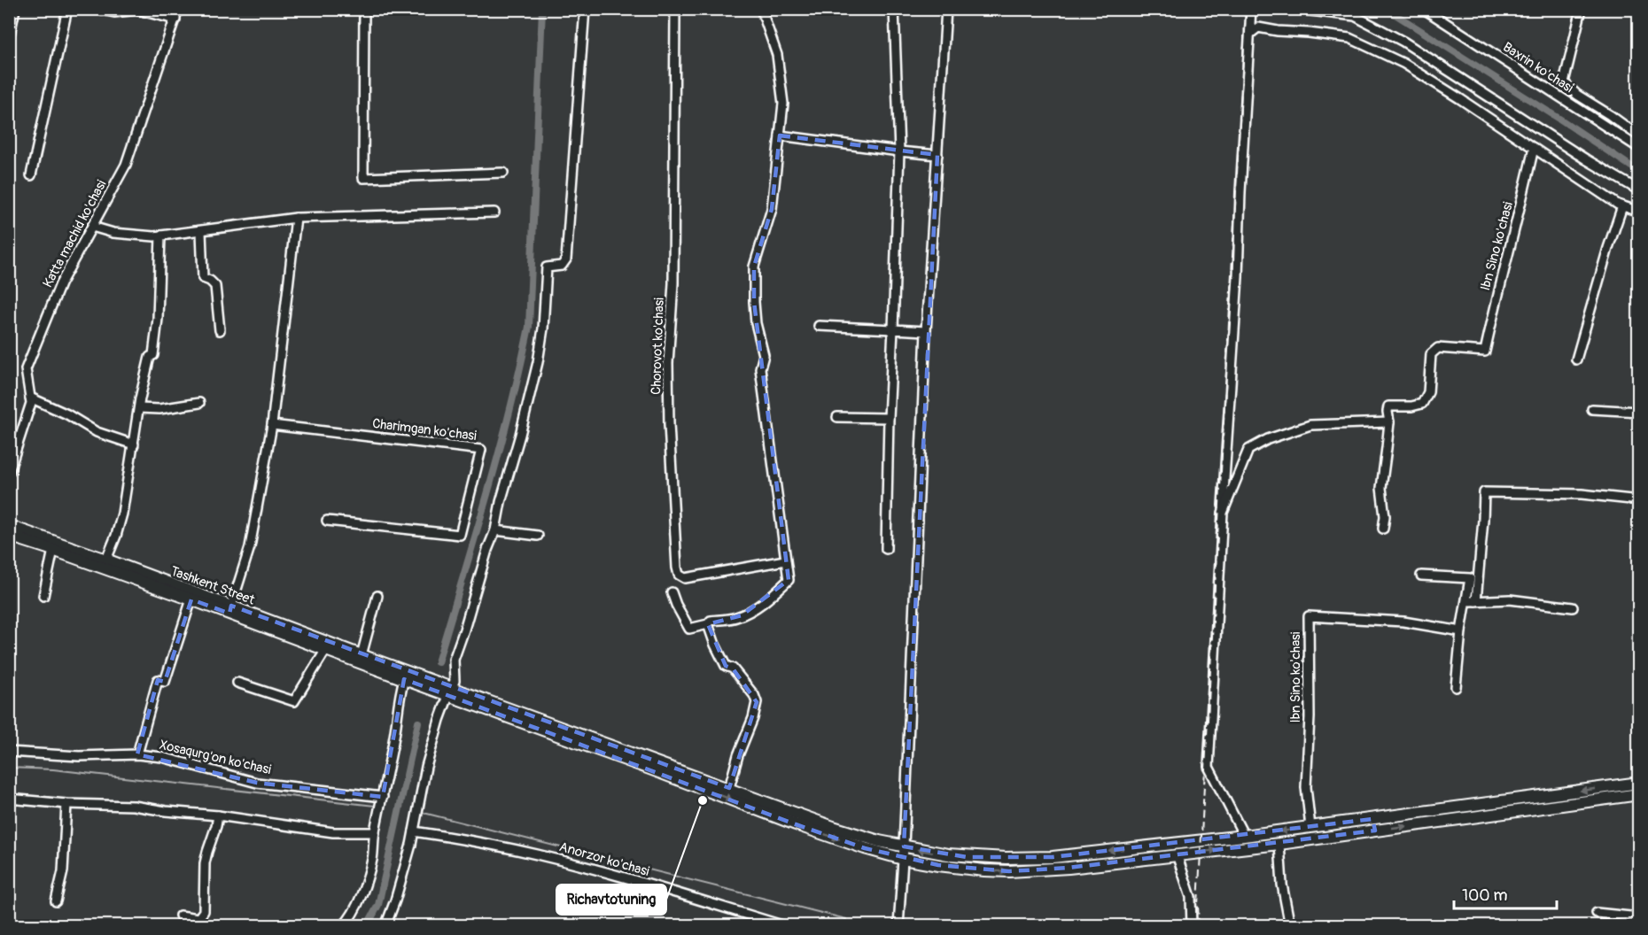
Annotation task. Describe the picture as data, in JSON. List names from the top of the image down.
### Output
{
  "streets": {
    "highway": ["Tashkent Street"],
    "street": [
      "Baxrin ko'chasi",
      "Katta machid ko'chasi",
      "Ibn Sino ko'chasi",
      "Chorovot ko'chasi",
      "Charimgan ko'chasi",
      "Xosaqurg'on ko'chasi",
      "Anorzor ko'chasi"
    ]
  },
  "crossings": [
    ["Tashkent Street", "Xosaqurg'on ko'chasi"]
  ],
  "places": ["Richavtotuning"],
  "scale_bar": "100 m"
}
